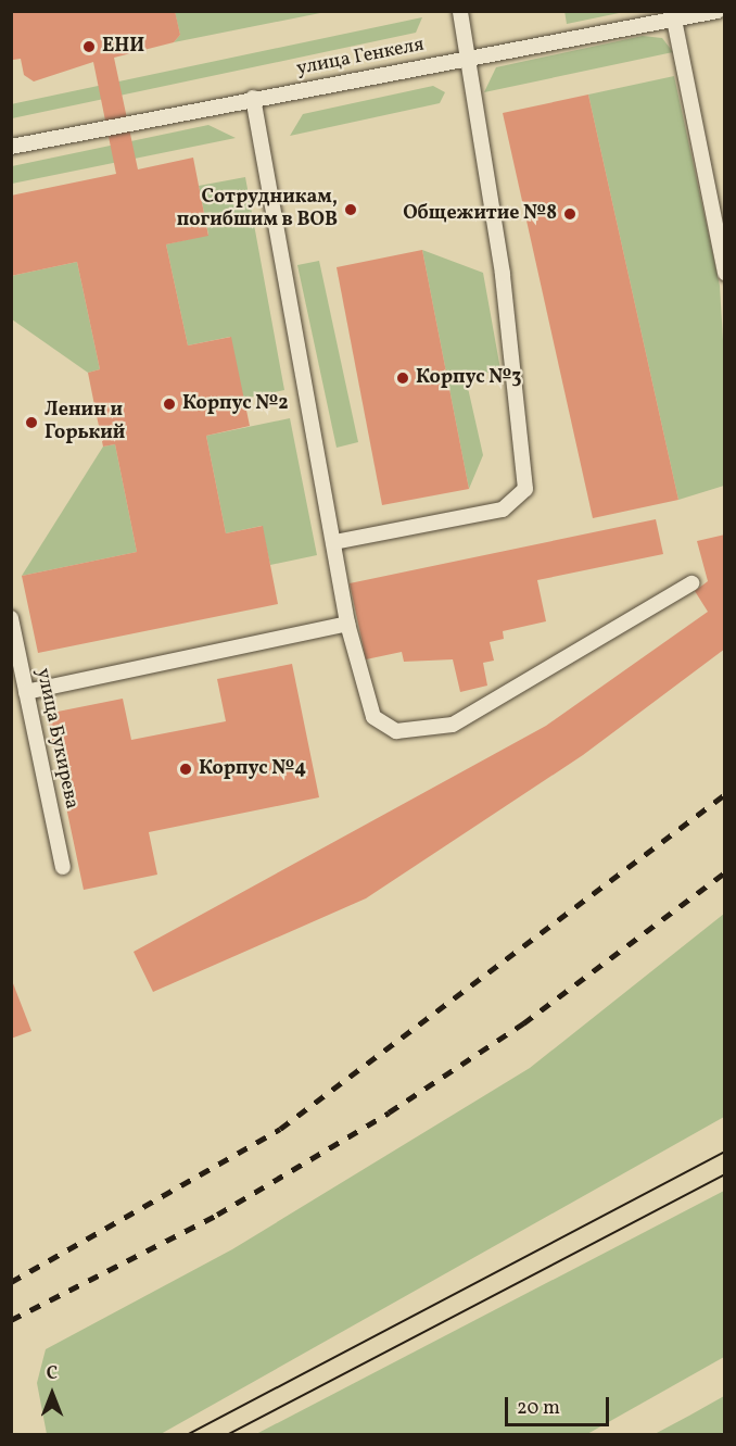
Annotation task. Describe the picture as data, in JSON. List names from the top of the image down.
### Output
{
  "streets": {
    "lane": ["улица Генкеля", "улица Букирева"]
  },
  "places": [
    "ЕНИ",
    "Сотрудникам, погибшим в ВОВ",
    "Общежитие №8",
    "Корпус №3",
    "Корпус №2",
    "Ленин и Горький",
    "Корпус №4"
  ],
  "scale_bar": "20 m",
  "north": "top"
}
